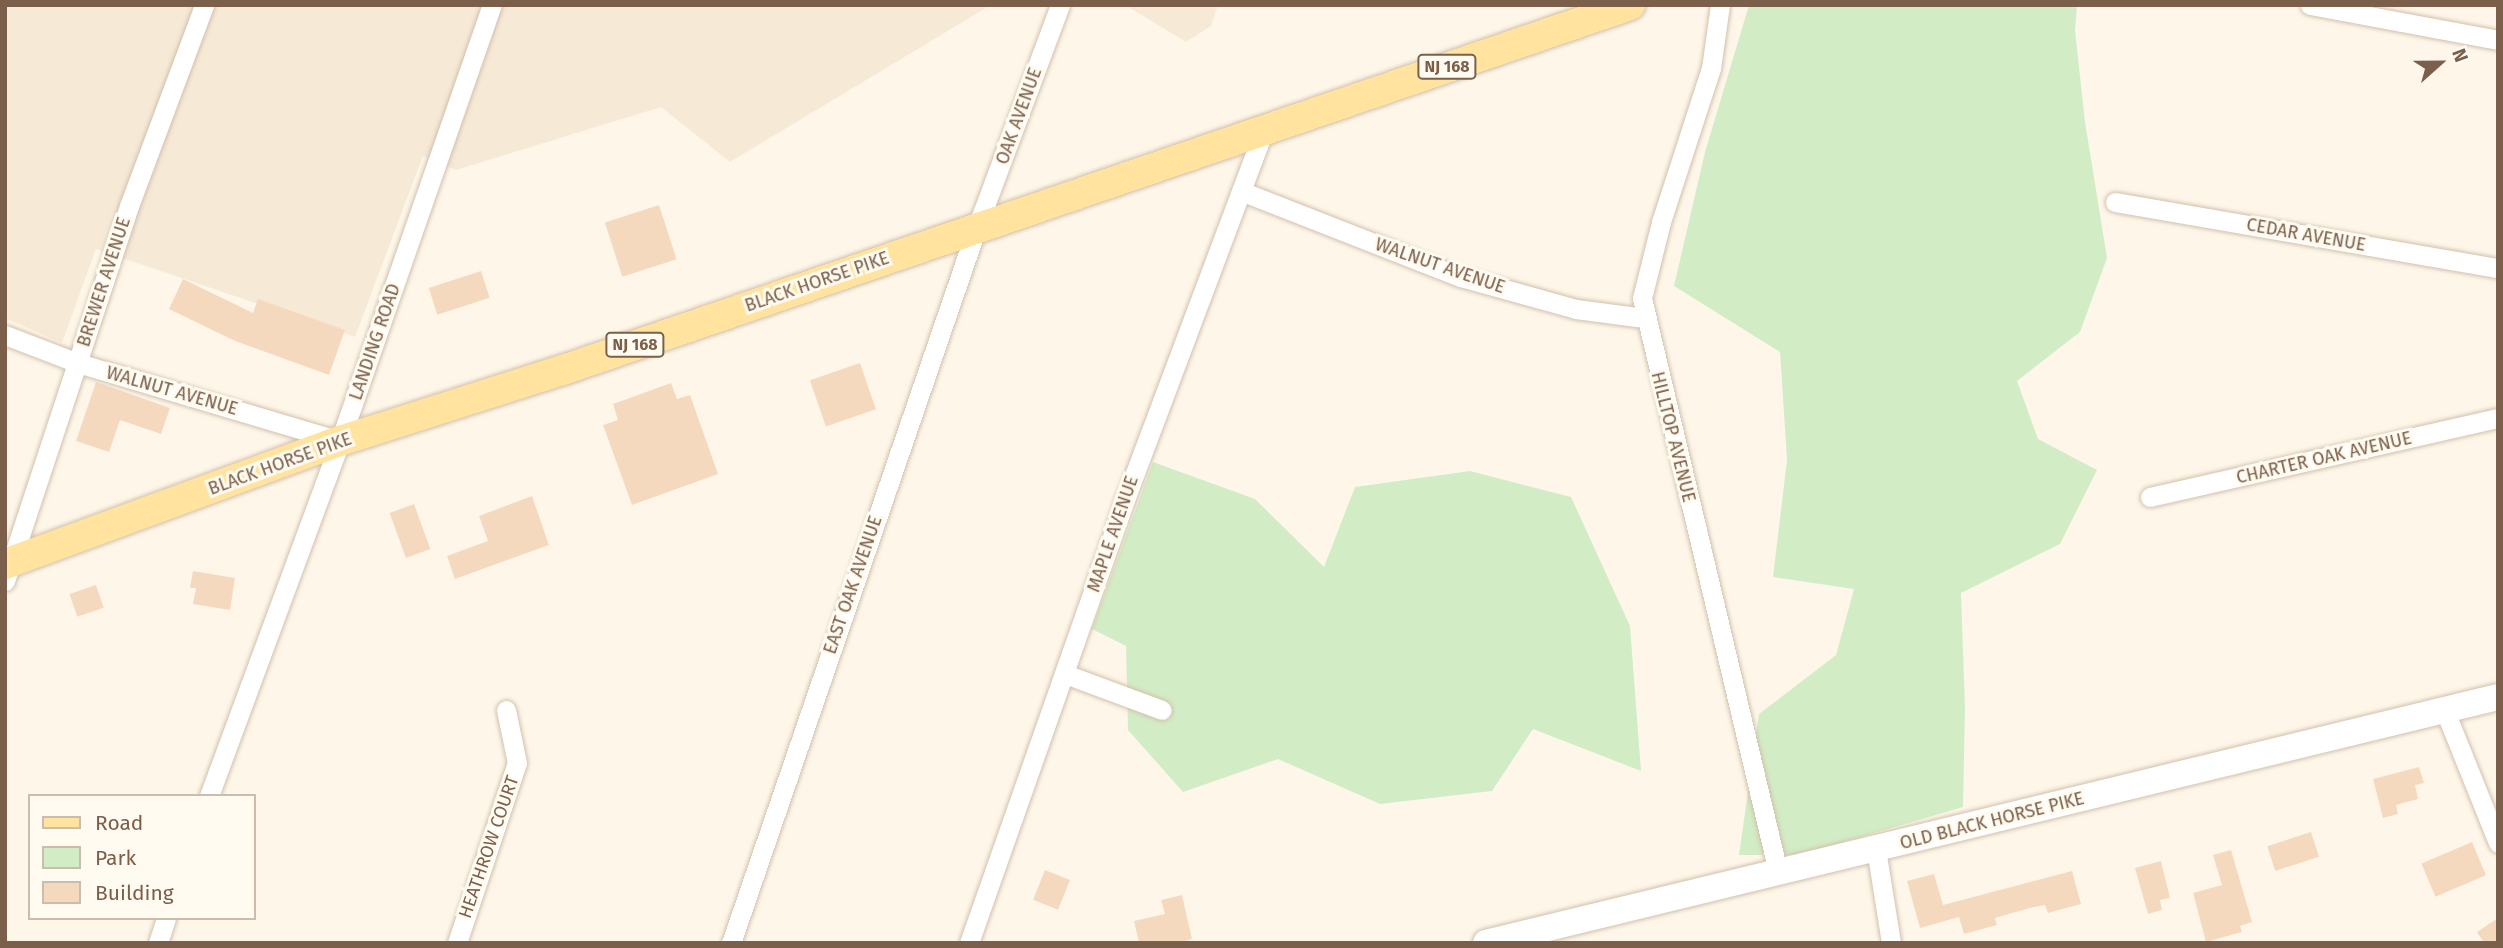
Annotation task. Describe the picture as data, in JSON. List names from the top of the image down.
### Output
{
  "streets": {
    "main road": ["NJ 168", "BLACK HORSE PIKE"],
    "street": [
      "OAK AVENUE",
      "CEDAR AVENUE",
      "WALNUT AVENUE",
      "BREWER AVENUE",
      "LANDING ROAD",
      "HILLTOP AVENUE",
      "CHARTER OAK AVENUE",
      "MAPLE AVENUE",
      "EAST OAK AVENUE",
      "OLD BLACK HORSE PIKE",
      "HEATHROW COURT"
    ]
  },
  "crossings": [
    ["OAK AVENUE", "BLACK HORSE PIKE"],
    ["OAK AVENUE", "EAST OAK AVENUE"],
    ["WALNUT AVENUE", "BREWER AVENUE"],
    ["WALNUT AVENUE", "BLACK HORSE PIKE"],
    ["WALNUT AVENUE", "LANDING ROAD"],
    ["WALNUT AVENUE", "HILLTOP AVENUE"],
    ["WALNUT AVENUE", "MAPLE AVENUE"],
    ["BREWER AVENUE", "BLACK HORSE PIKE"],
    ["BLACK HORSE PIKE", "LANDING ROAD"],
    ["BLACK HORSE PIKE", "MAPLE AVENUE"],
    ["BLACK HORSE PIKE", "EAST OAK AVENUE"],
    ["HILLTOP AVENUE", "OLD BLACK HORSE PIKE"]
  ],
  "legend": ["Road", "Park", "Building"],
  "north": "right"
}
